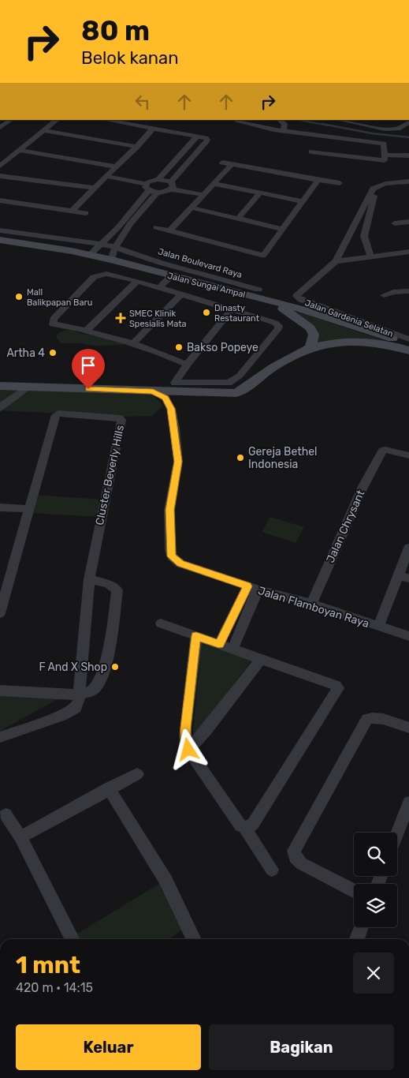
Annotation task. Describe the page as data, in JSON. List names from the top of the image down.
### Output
{
  "streets": {
    "main road": ["Jalan Sungai Ampal"],
    "street": [
      "Jalan Boulevard Raya",
      "Jalan Gardenia Selatan",
      "Cluster Beverly Hills",
      "Jalan Chrysant",
      "Jalan Flamboyan Raya"
    ]
  },
  "crossings": [
    ["Jalan Chrysant", "Jalan Flamboyan Raya"]
  ],
  "places": {
    "other": [
      "Mall Balikpapan Baru",
      "Dinasty Restaurant",
      "Bakso Popeye",
      "Artha 4",
      "Gereja Bethel Indonesia",
      "F And X Shop"
    ],
    "health": ["SMEC Klinik Spesialis Mata"]
  },
  "page": {
    "turn": ["80 m", "Belok kanan"],
    "heading": ["1 mnt", "420 m · 14:15"],
    "buttons": ["Keluar", "Bagikan"]
  }
}
